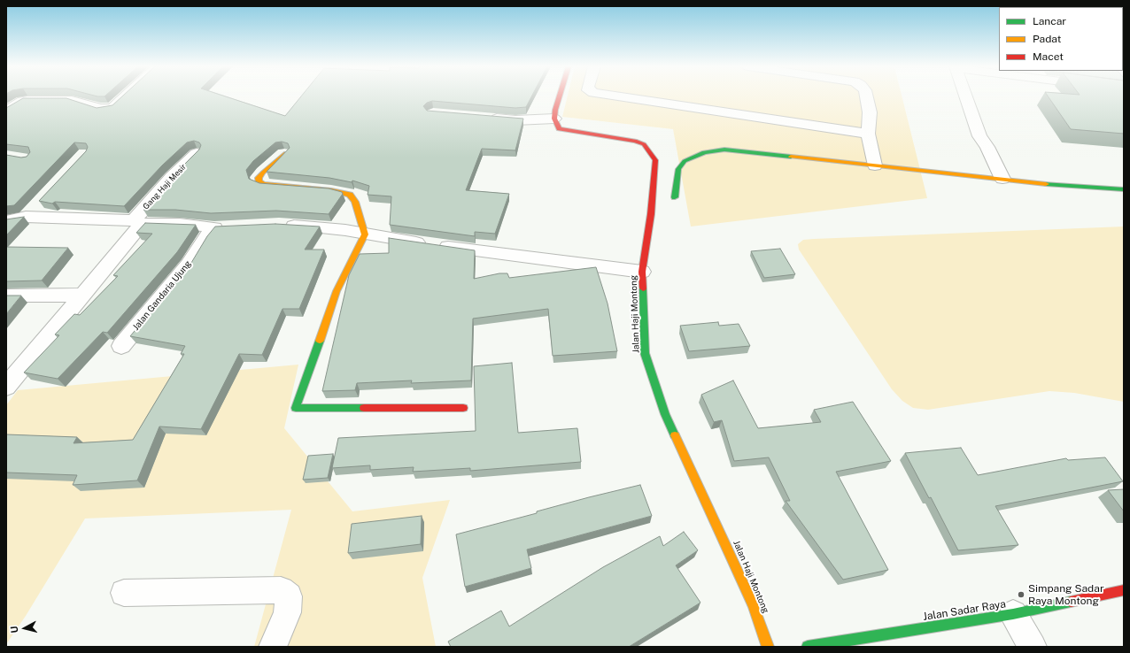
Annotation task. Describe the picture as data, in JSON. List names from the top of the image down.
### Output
{
  "streets": {
    "street": [
      "Gang Haji Mesir",
      "Jalan Gandaria Ujung",
      "Jalan Haji Montong",
      "Jalan Sadar Raya"
    ]
  },
  "crossings": [
    ["Gang Haji Mesir", "Jalan Gandaria Ujung"]
  ],
  "places": ["Simpang Sadar Raya Montong"],
  "legend": ["Lancar", "Padat", "Macet"],
  "north": "left"
}
